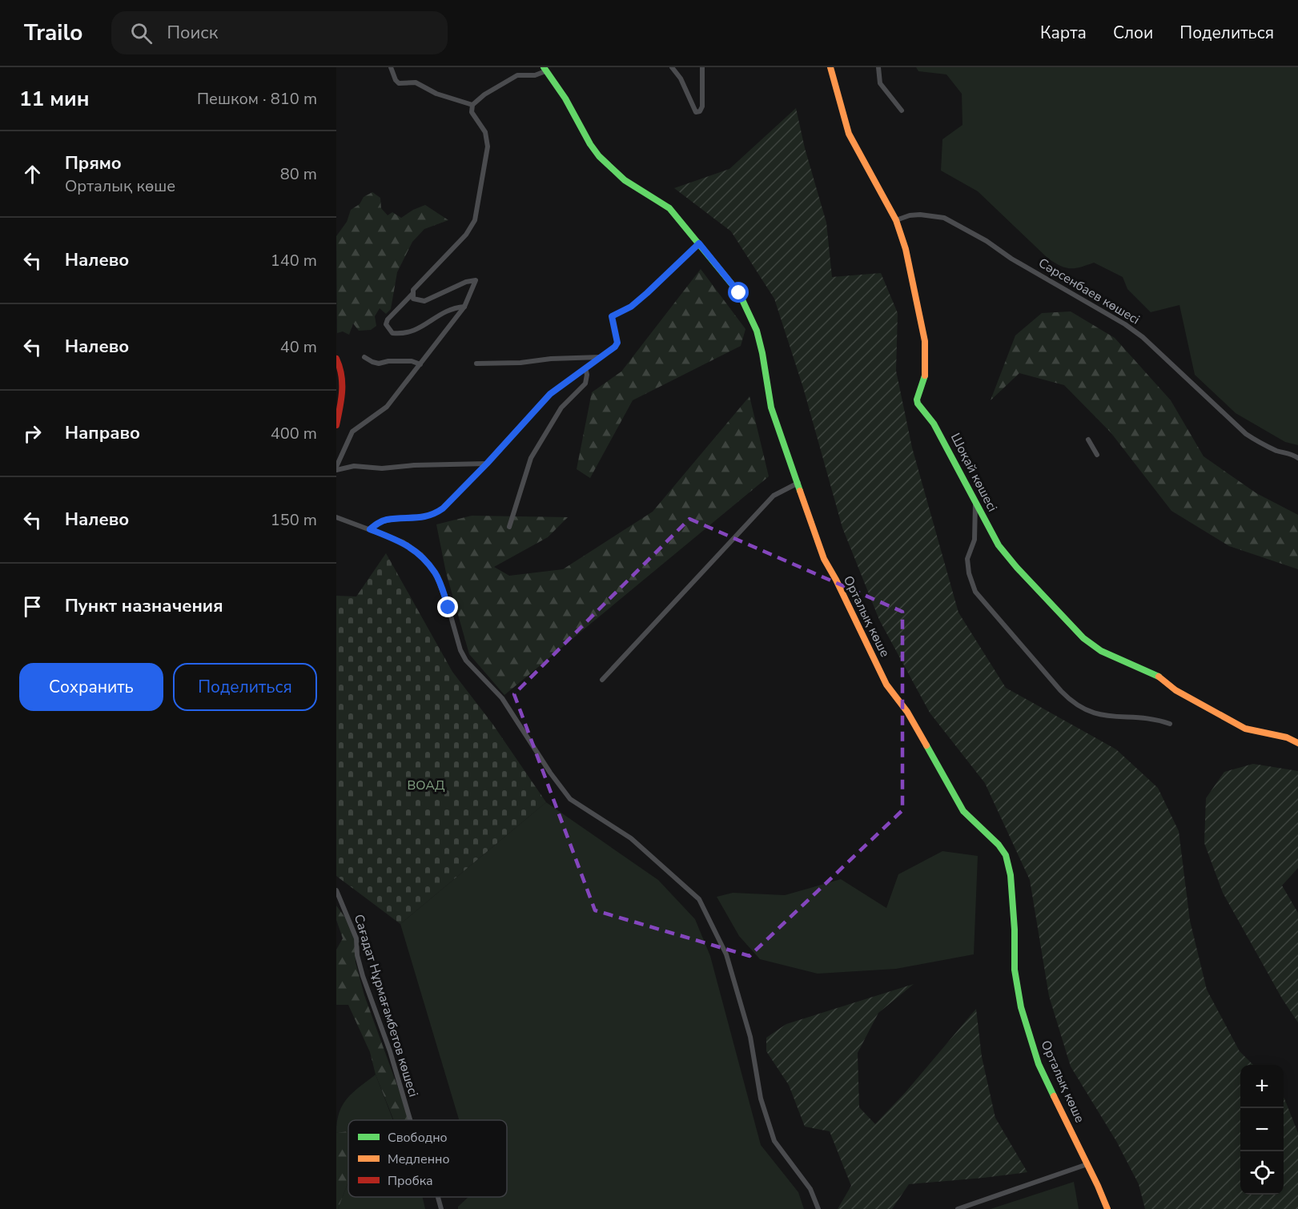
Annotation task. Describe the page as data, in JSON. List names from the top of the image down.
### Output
{
  "streets": {
    "street": [
      "Сәрсенбаев көшесі",
      "Шоқай көшесі",
      "Орталық көше",
      "Сағадат Нұрмағамбетов көшесі"
    ]
  },
  "crossings": [
    ["Сәрсенбаев көшесі", "Шоқай көшесі"]
  ],
  "parks": ["ВОАД"],
  "legend": ["Свободно", "Медленно", "Пробка"],
  "page": {
    "header": "Trailo",
    "search": "Поиск",
    "nav": ["Карта", "Слои", "Поделиться"],
    "heading": ["11 мин", "Пешком · 810 m"],
    "list": [
      ["Прямо", "Орталық көше", "80 m"],
      ["Налево", "140 m"],
      ["Налево", "40 m"],
      ["Направо", "400 m"],
      ["Налево", "150 m"],
      "Пункт назначения"
    ],
    "buttons": ["Сохранить", "Поделиться"],
    "map_buttons": ["+", "−"]
  }
}
